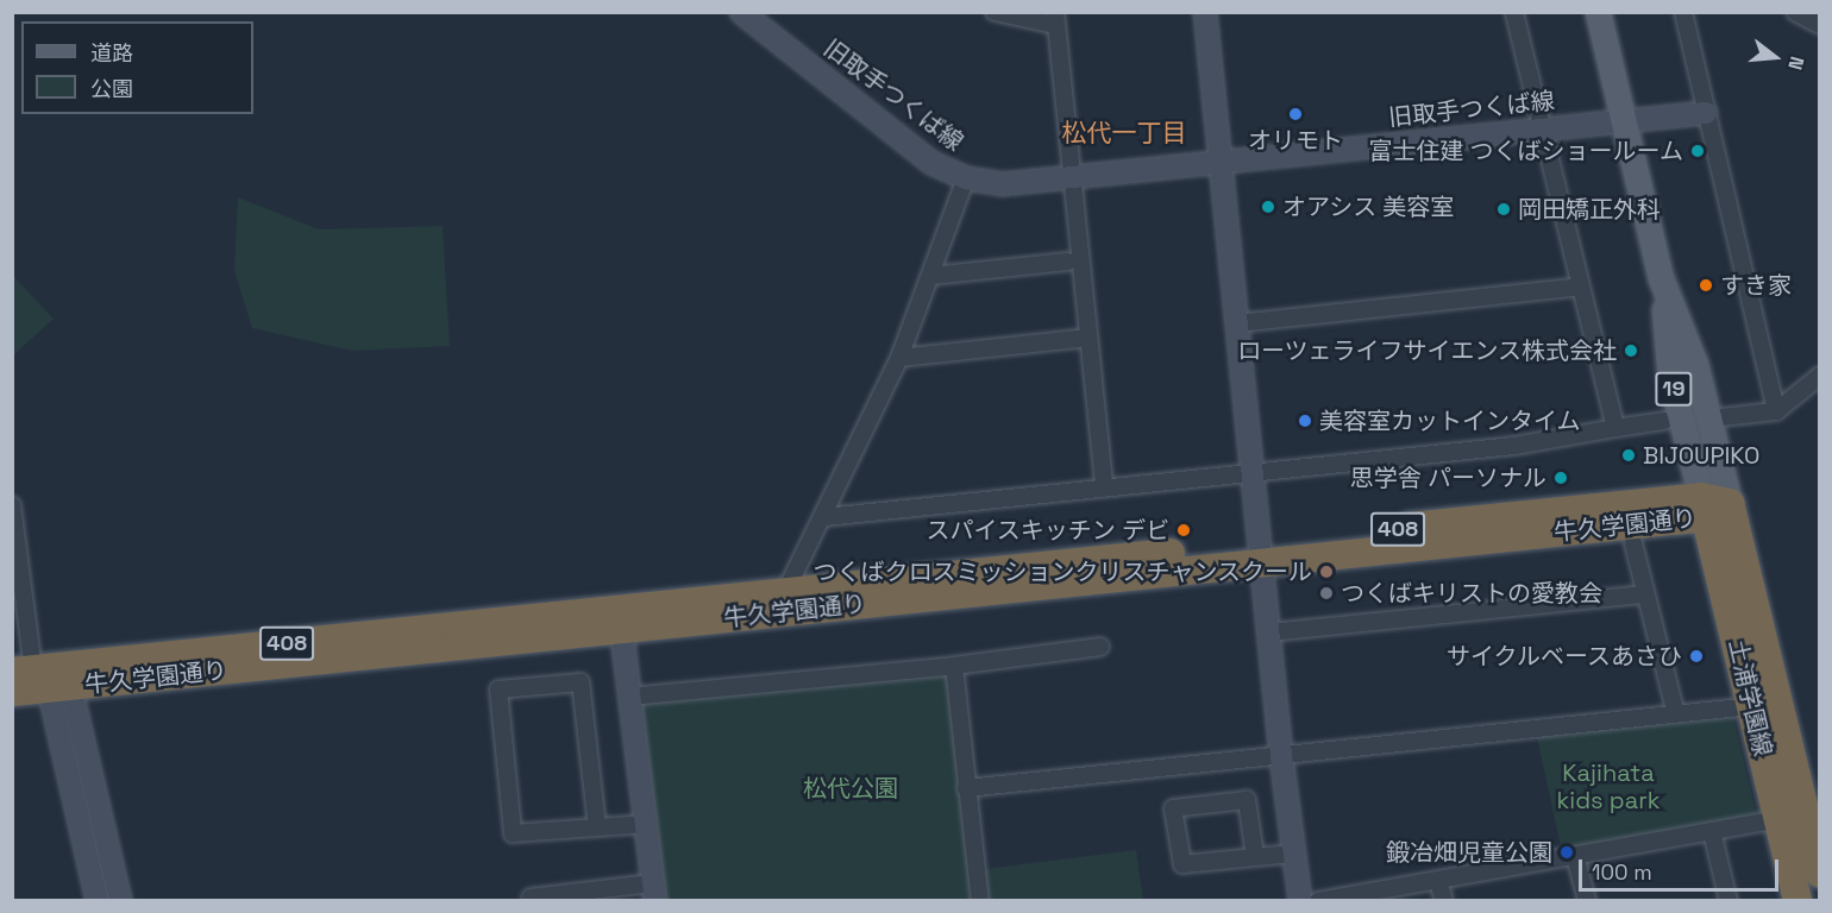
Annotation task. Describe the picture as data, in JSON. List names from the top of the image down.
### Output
{
  "streets": {
    "highway": ["牛久学園通り", "408", "土浦学園線"],
    "main road": ["19"],
    "street": ["旧取手つくば線"]
  },
  "crossings": [
    ["旧取手つくば線", "19"],
    ["19", "牛久学園通り"],
    ["19", "土浦学園線"],
    ["牛久学園通り", "土浦学園線"]
  ],
  "districts": ["松代一丁目"],
  "parks": ["Kajihata kids park", "松代公園"],
  "places": [
    "オリモト",
    "富士住建 つくばショールーム",
    "オアシス 美容室",
    "岡田矯正外科",
    "すき家",
    "ローツェライフサイエンス株式会社",
    "美容室カットインタイム",
    "BIJOUPIKO",
    "思学舎 パーソナル",
    "スパイスキッチン デビ",
    "つくばクロスミッションクリスチャンスクール",
    "つくばキリストの愛教会",
    "サイクルベースあさひ",
    "鍛冶畑児童公園"
  ],
  "legend": ["道路", "公園"],
  "scale_bar": "100 m",
  "north": "right"
}
